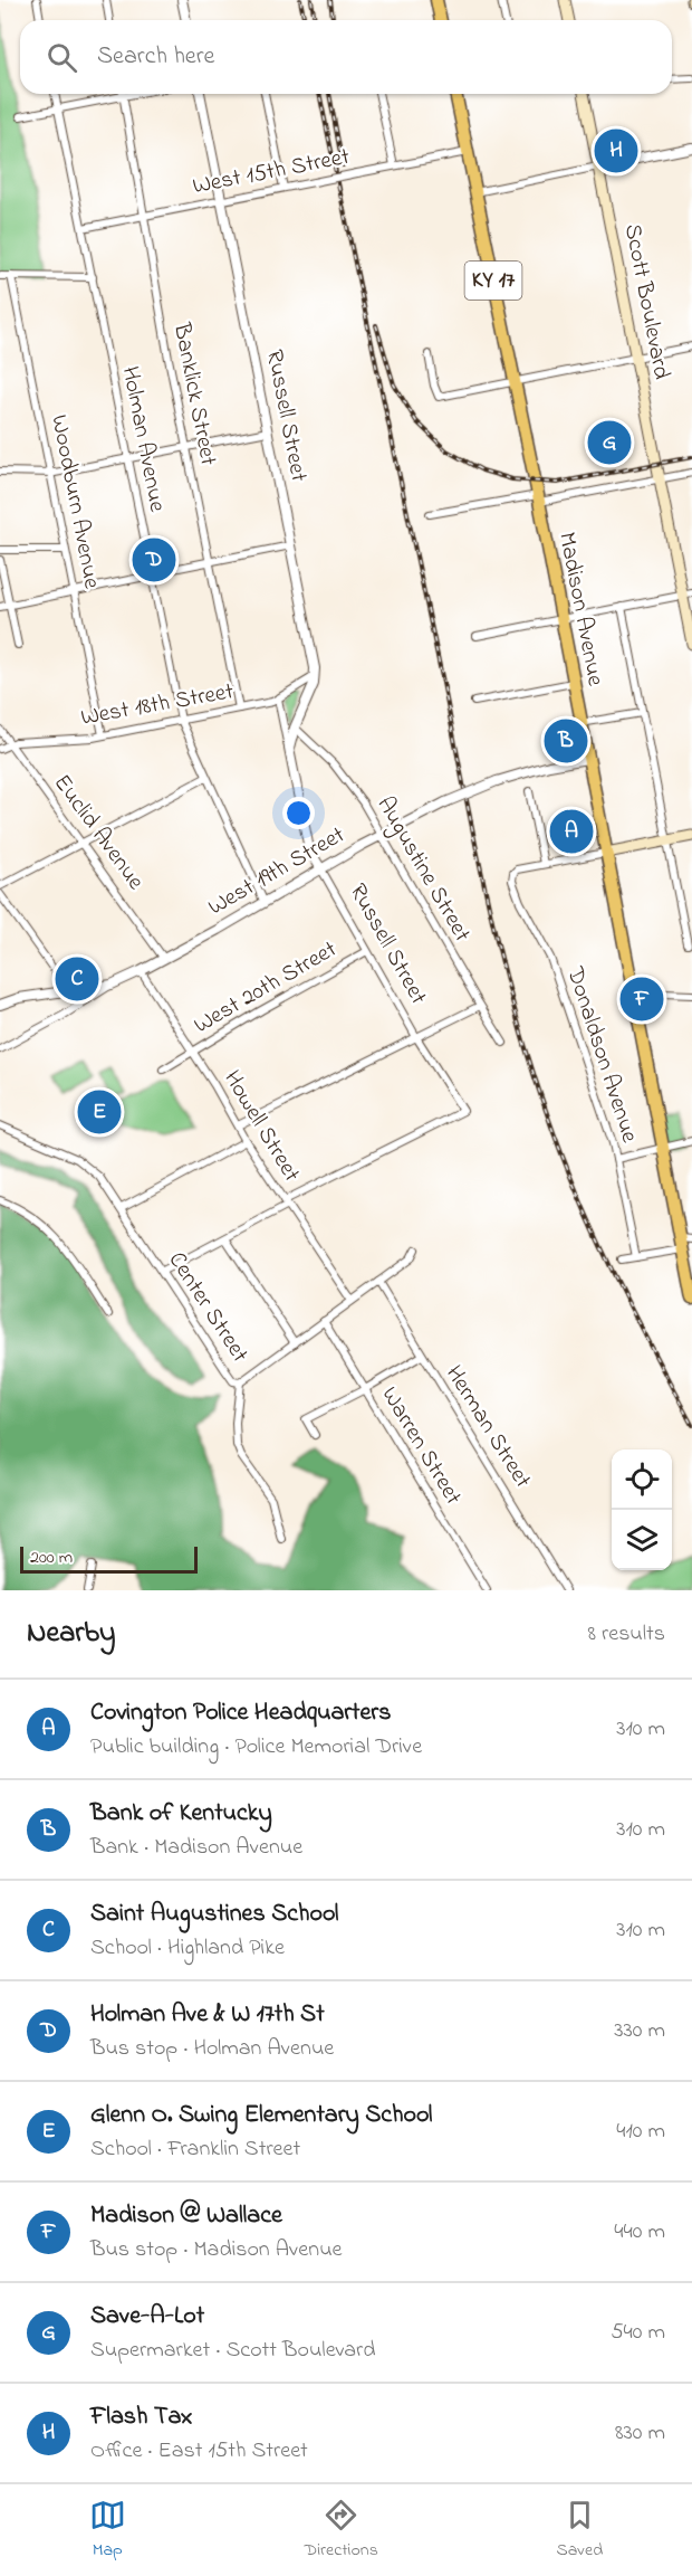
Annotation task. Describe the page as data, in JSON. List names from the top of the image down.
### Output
{
  "streets": {
    "main road": ["KY 17", "Scott Boulevard", "Madison Avenue"],
    "street": [
      "West 15th Street",
      "Banklick Street",
      "Russell Street",
      "Holman Avenue",
      "Woodburn Avenue",
      "West 18th Street",
      "Euclid Avenue",
      "Augustine Street",
      "West 19th Street",
      "West 20th Street",
      "Donaldson Avenue",
      "Howell Street",
      "Center Street",
      "Herman Street",
      "Warren Street"
    ]
  },
  "crossings": [
    ["West 15th Street", "Banklick Street"],
    ["West 15th Street", "Russell Street"],
    ["West 15th Street", "Holman Avenue"],
    ["West 15th Street", "Madison Avenue"],
    ["Banklick Street", "West 18th Street"],
    ["Russell Street", "West 18th Street"],
    ["Russell Street", "Augustine Street"],
    ["Russell Street", "West 19th Street"],
    ["Russell Street", "West 20th Street"],
    ["Russell Street", "Howell Street"],
    ["Holman Avenue", "West 18th Street"],
    ["Holman Avenue", "West 19th Street"],
    ["Woodburn Avenue", "West 18th Street"],
    ["Madison Avenue", "West 19th Street"],
    ["West 18th Street", "Euclid Avenue"],
    ["Euclid Avenue", "West 19th Street"],
    ["Augustine Street", "West 19th Street"],
    ["West 19th Street", "Howell Street"],
    ["West 20th Street", "Howell Street"]
  ],
  "scale_bar": "200 m",
  "page": {
    "search": "Search here",
    "pins": [
      "H",
      "G",
      "D",
      "B",
      "A",
      "C",
      "F",
      "E"
    ],
    "scale": "200 m",
    "heading": ["Nearby", "8 results"],
    "list": [
      {
        "mark": "A",
        "name": "Covington Police Headquarters",
        "note": "Public building · Police Memorial Drive",
        "value": "310 m"
      },
      {
        "mark": "B",
        "name": "Bank of Kentucky",
        "note": "Bank · Madison Avenue",
        "value": "310 m"
      },
      {
        "mark": "C",
        "name": "Saint Augustines School",
        "note": "School · Highland Pike",
        "value": "310 m"
      },
      {
        "mark": "D",
        "name": "Holman Ave & W 17th St",
        "note": "Bus stop · Holman Avenue",
        "value": "330 m"
      },
      {
        "mark": "E",
        "name": "Glenn O. Swing Elementary School",
        "note": "School · Franklin Street",
        "value": "410 m"
      },
      {
        "mark": "F",
        "name": "Madison @ Wallace",
        "note": "Bus stop · Madison Avenue",
        "value": "440 m"
      },
      {
        "mark": "G",
        "name": "Save-A-Lot",
        "note": "Supermarket · Scott Boulevard",
        "value": "540 m"
      },
      {
        "mark": "H",
        "name": "Flash Tax",
        "note": "Office · East 15th Street",
        "value": "830 m"
      }
    ],
    "nav": ["Map", "Directions", "Saved"]
  }
}
